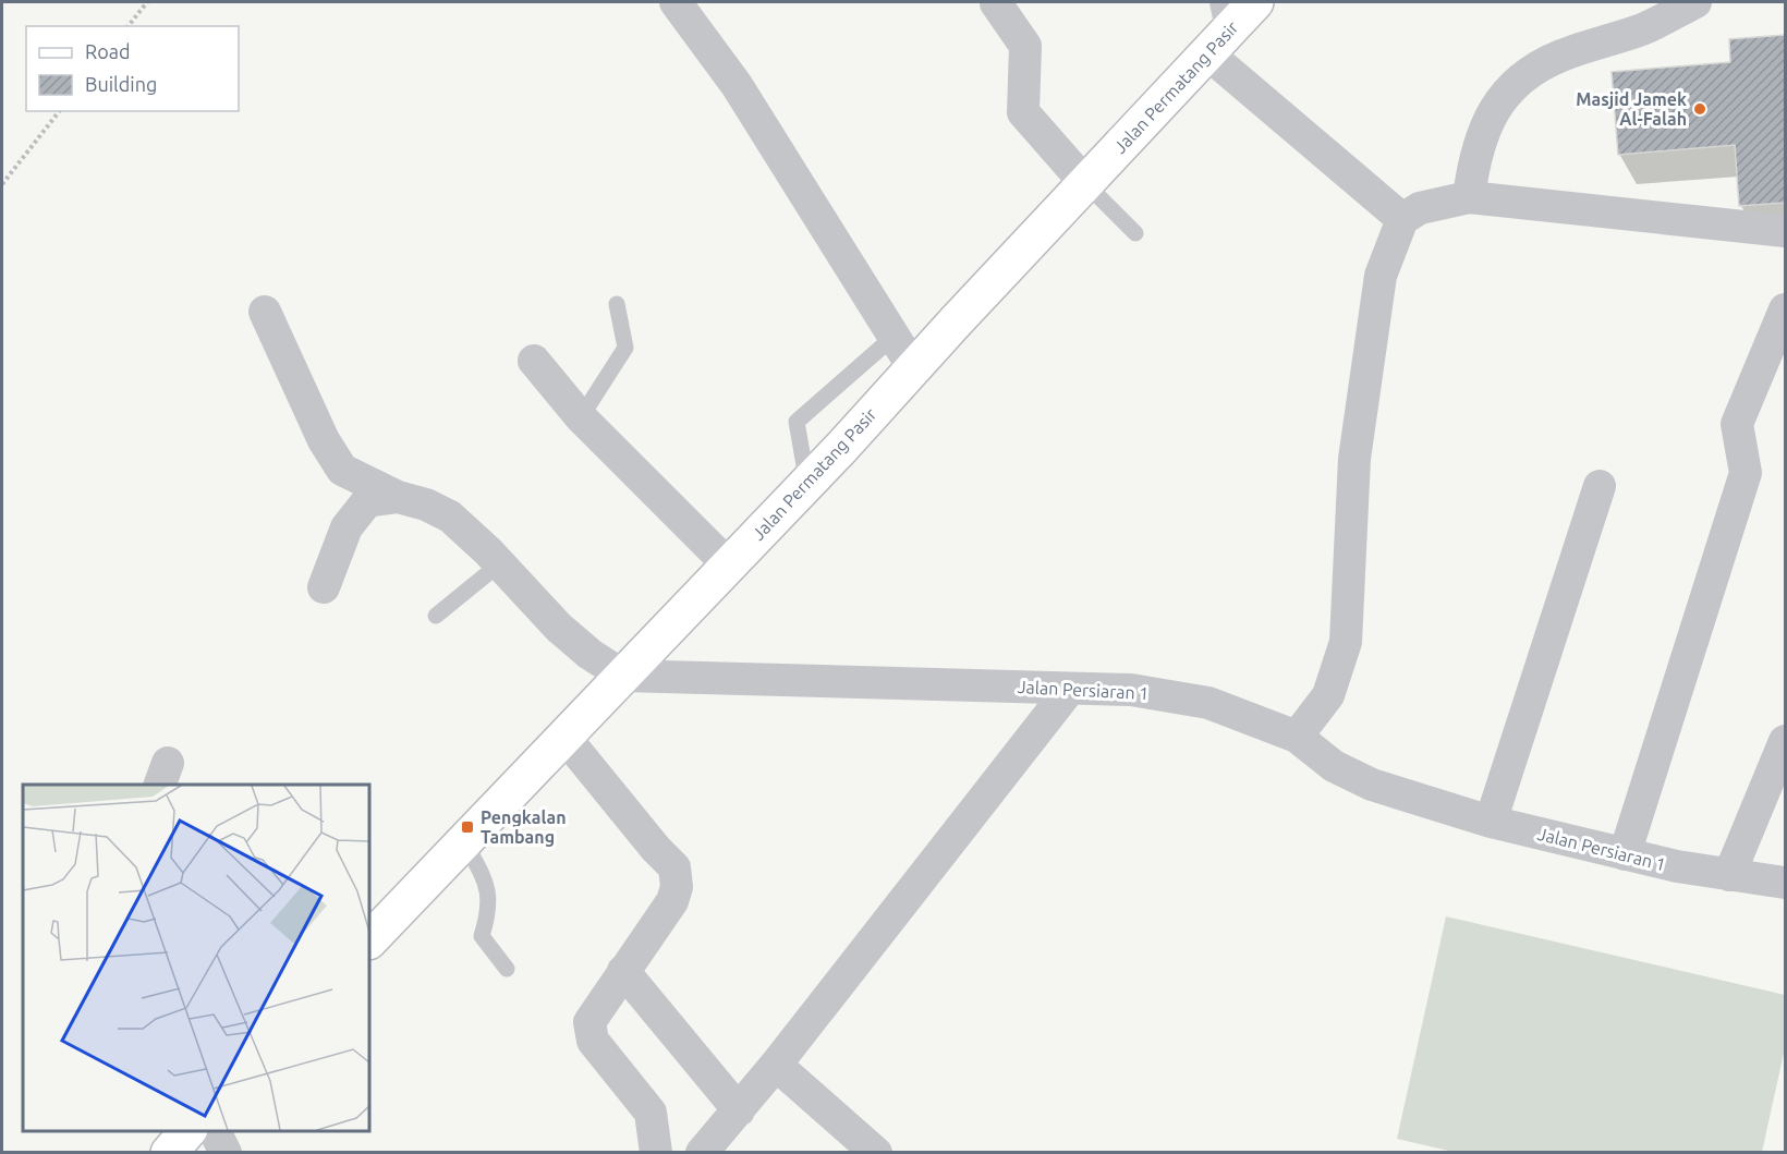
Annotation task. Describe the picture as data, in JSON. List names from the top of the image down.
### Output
{
  "streets": {
    "main road": ["Jalan Permatang Pasir"],
    "street": ["Jalan Persiaran 1"]
  },
  "crossings": [
    ["Jalan Permatang Pasir", "Jalan Persiaran 1"]
  ],
  "places": {
    "other": ["Masjid Jamek Al-Falah"],
    "transit": ["Pengkalan Tambang"]
  },
  "legend": ["Road", "Building"]
}
